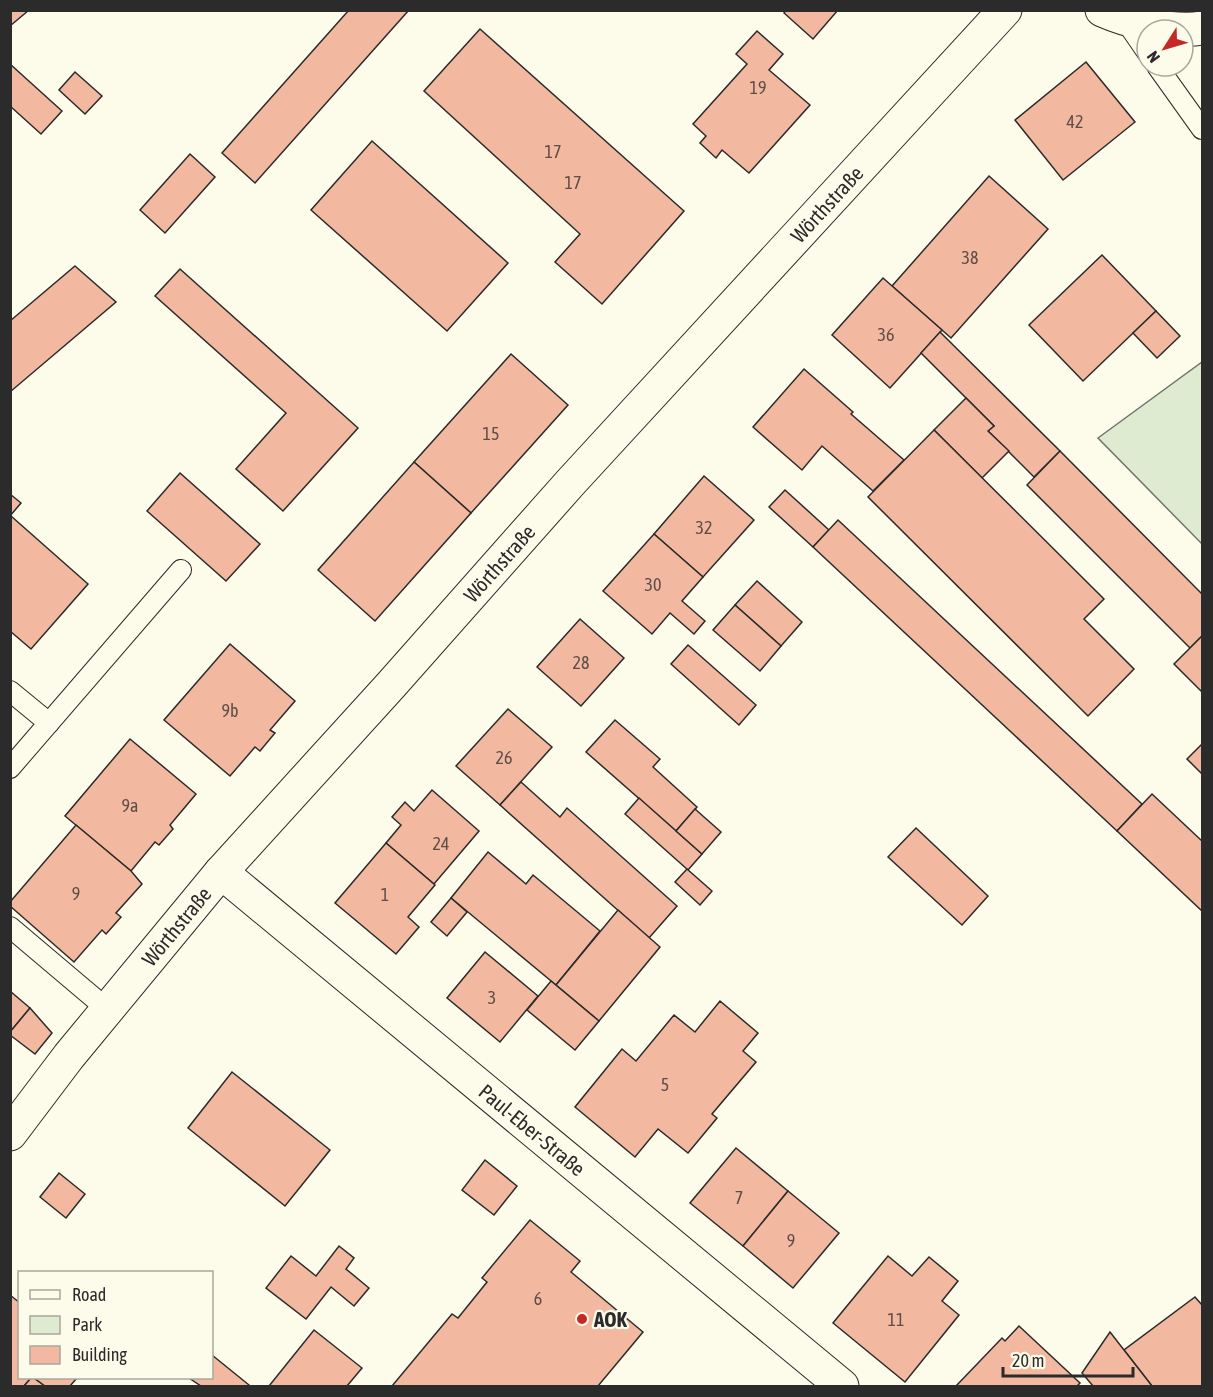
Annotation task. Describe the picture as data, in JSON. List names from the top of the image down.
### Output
{
  "streets": {
    "street": ["Wörthstraße", "Paul-Eber-Straße"]
  },
  "crossings": [
    ["Wörthstraße", "Paul-Eber-Straße"]
  ],
  "places": ["AOK"],
  "house_numbers": [
    "19",
    "42",
    "17",
    "17",
    "38",
    "36",
    "15",
    "32",
    "30",
    "28",
    "9b",
    "26",
    "9a",
    "24",
    "9",
    "1",
    "3",
    "5",
    "7",
    "9",
    "6",
    "11"
  ],
  "legend": ["Road", "Park", "Building"],
  "scale_bar": "20 m",
  "north": "bottom left"
}
